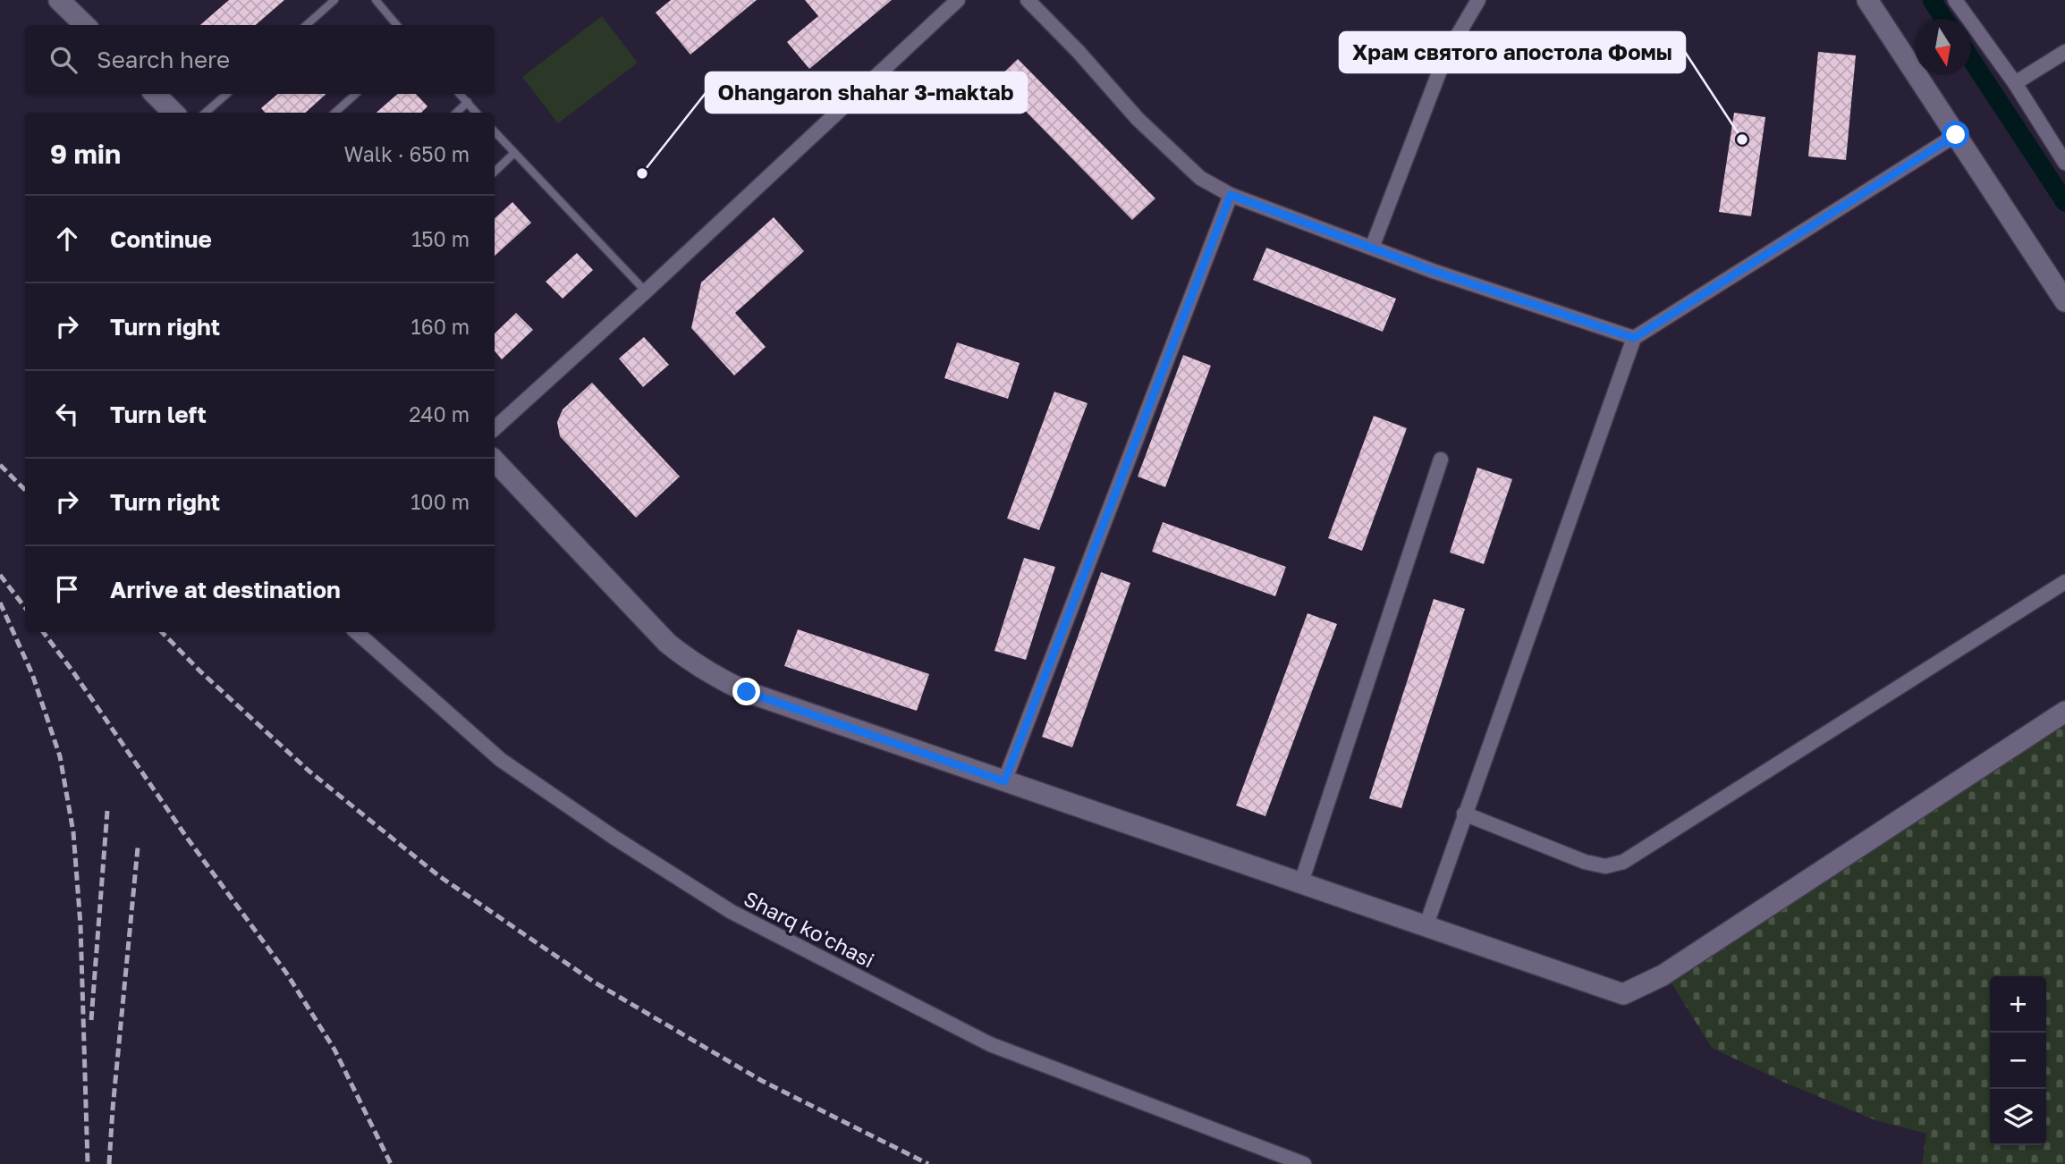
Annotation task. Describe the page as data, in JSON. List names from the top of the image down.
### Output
{
  "streets": {
    "street": ["Sharq ko'chasi"]
  },
  "places": ["Храм святого апостола Фомы", "Ohangaron shahar 3-maktab"],
  "north": "bottom",
  "page": {
    "search": "Search here",
    "heading": ["9 min", "Walk · 650 m"],
    "list": [
      ["Continue", "150 m"],
      ["Turn right", "160 m"],
      ["Turn left", "240 m"],
      ["Turn right", "100 m"],
      "Arrive at destination"
    ],
    "map_buttons": ["+", "−"]
  }
}
